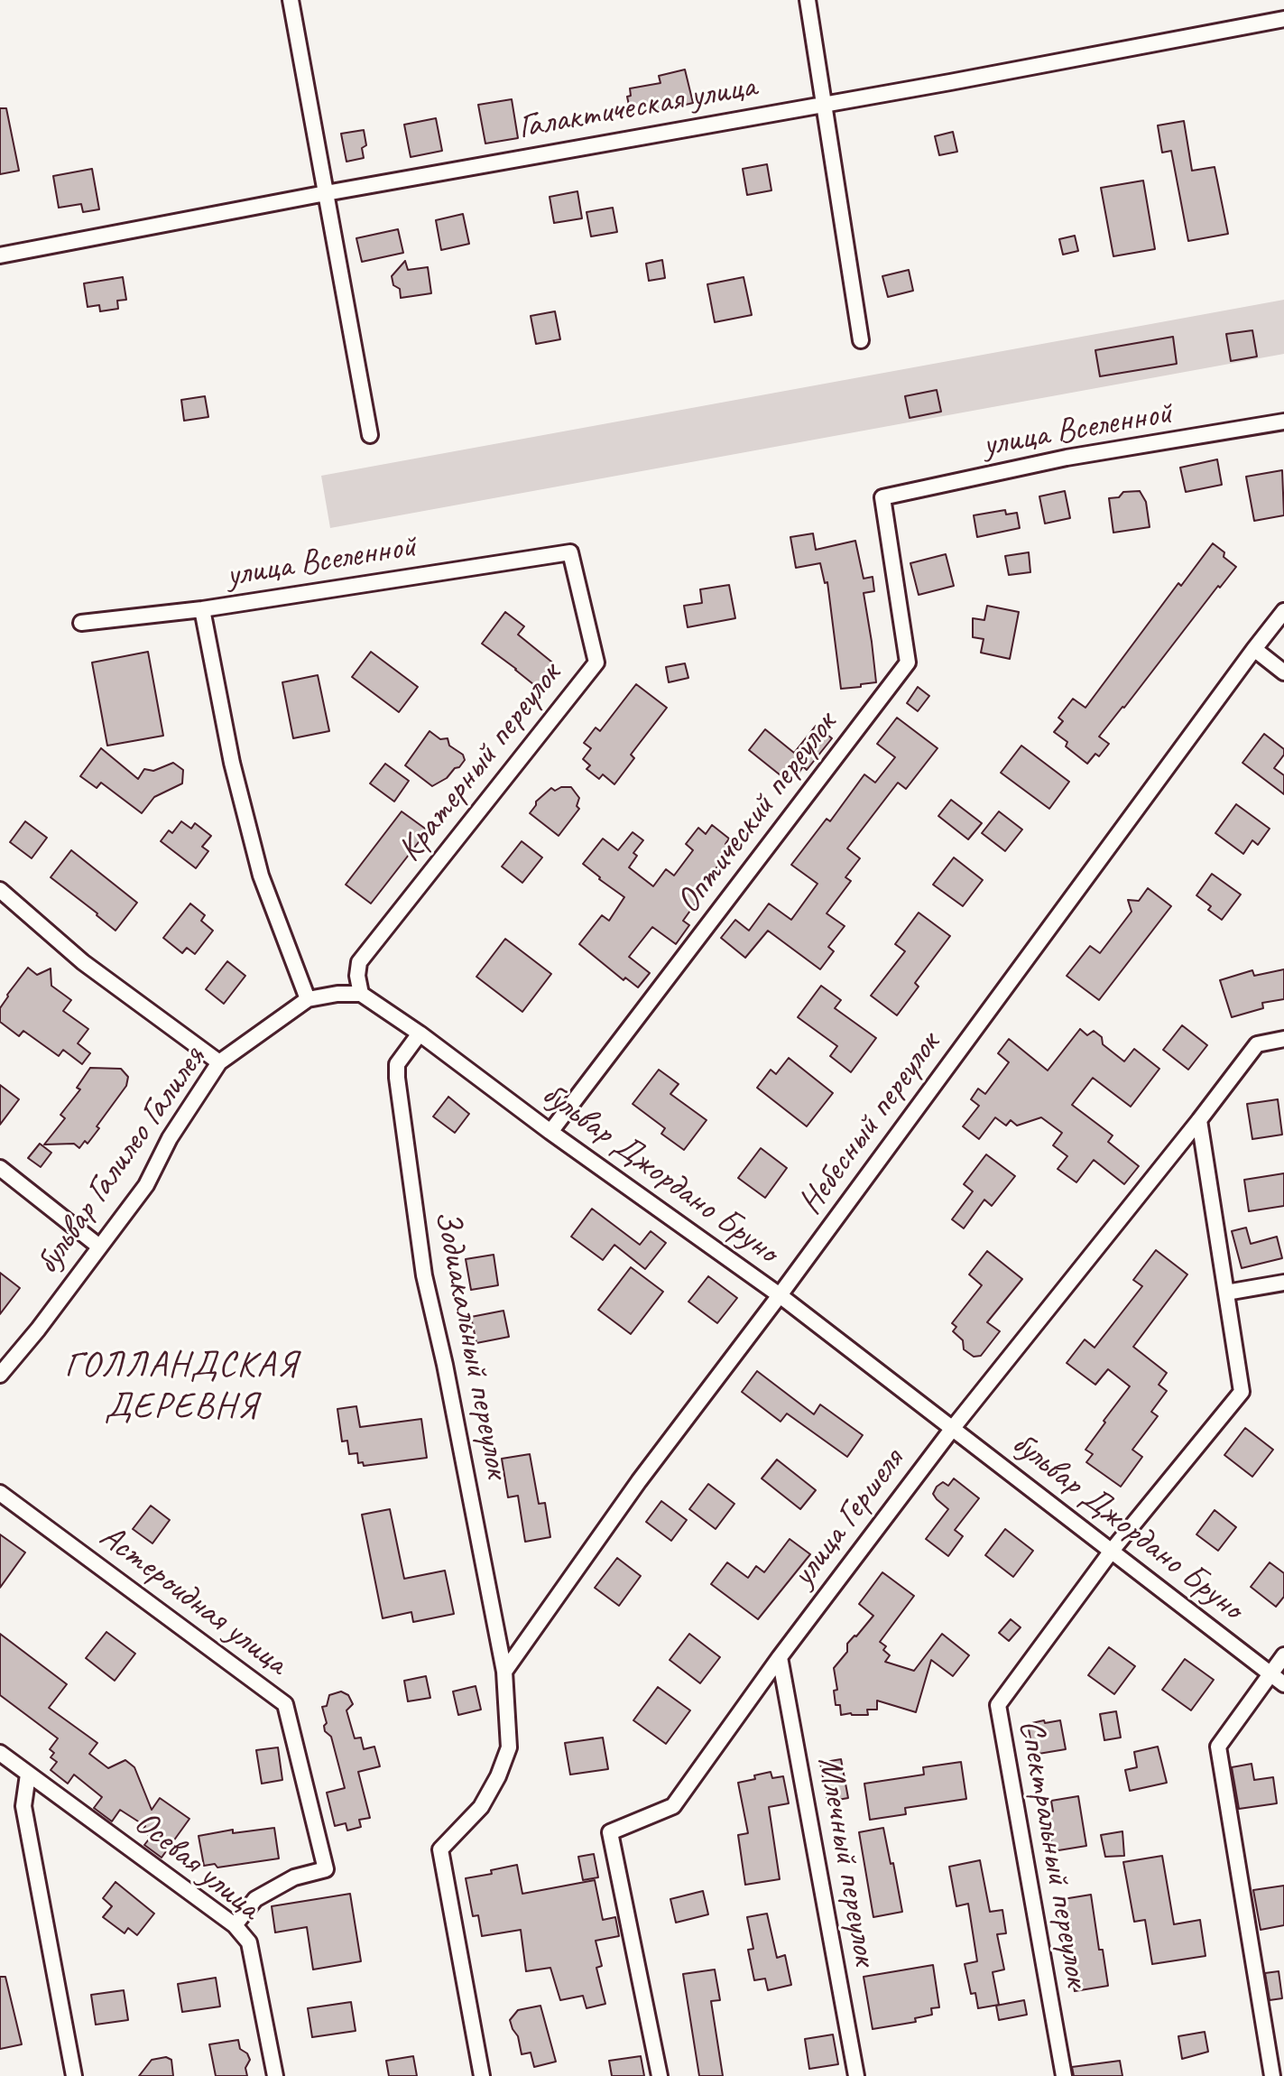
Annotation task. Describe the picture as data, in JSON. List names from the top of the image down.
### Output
{
  "streets": {
    "street": [
      "Галактическая улица",
      "улица Вселенной",
      "Кратерный переулок",
      "Оптический переулок",
      "Небесный переулок",
      "бульвар Галилео Галилея",
      "бульвар Джордано Бруно",
      "Зодиакальный переулок",
      "улица Гершеля",
      "Астероидная улица",
      "Спектральный переулок",
      "Млечный переулок",
      "Осевая улица"
    ]
  },
  "crossings": [
    ["улица Вселенной", "Кратерный переулок"],
    ["улица Вселенной", "Оптический переулок"],
    ["Кратерный переулок", "бульвар Джордано Бруно"],
    ["Оптический переулок", "бульвар Джордано Бруно"],
    ["Небесный переулок", "бульвар Джордано Бруно"],
    ["Небесный переулок", "Зодиакальный переулок"],
    ["бульвар Джордано Бруно", "Зодиакальный переулок"],
    ["бульвар Джордано Бруно", "улица Гершеля"],
    ["бульвар Джордано Бруно", "Спектральный переулок"],
    ["улица Гершеля", "Спектральный переулок"],
    ["улица Гершеля", "Млечный переулок"],
    ["Астероидная улица", "Осевая улица"]
  ],
  "districts": ["ГОЛЛАНДСКАЯ ДЕРЕВНЯ"]
}
